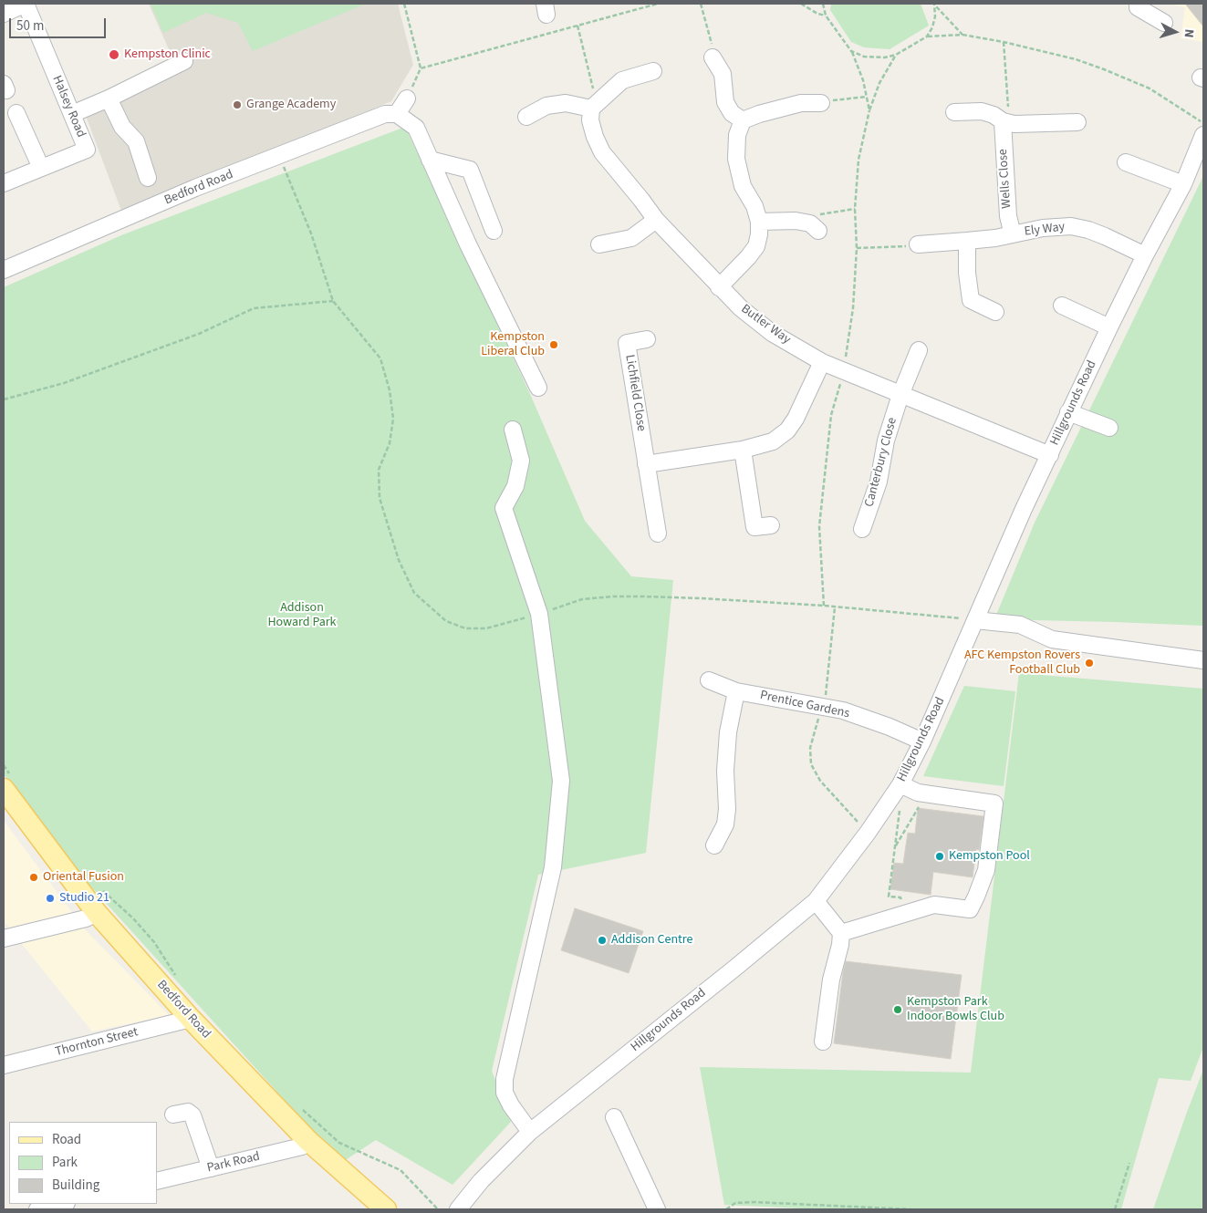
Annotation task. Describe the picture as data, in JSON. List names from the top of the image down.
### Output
{
  "streets": {
    "main road": ["Bedford Road"],
    "street": [
      "Halsey Road",
      "Wells Close",
      "Ely Way",
      "Butler Way",
      "Lichfield Close",
      "Hillgrounds Road",
      "Canterbury Close",
      "Prentice Gardens",
      "Thornton Street",
      "Park Road"
    ]
  },
  "crossings": [
    ["Wells Close", "Ely Way"],
    ["Bedford Road", "Thornton Street"],
    ["Bedford Road", "Park Road"],
    ["Ely Way", "Hillgrounds Road"],
    ["Butler Way", "Hillgrounds Road"],
    ["Butler Way", "Canterbury Close"],
    ["Hillgrounds Road", "Prentice Gardens"]
  ],
  "parks": ["Addison Howard Park"],
  "places": [
    "Kempston Clinic",
    "Grange Academy",
    "Kempston Liberal Club",
    "AFC Kempston Rovers Football Club",
    "Kempston Pool",
    "Oriental Fusion",
    "Studio 21",
    "Addison Centre",
    "Kempston Park Indoor Bowls Club"
  ],
  "legend": ["Road", "Park", "Building"],
  "scale_bar": "50 m",
  "north": "right"
}
